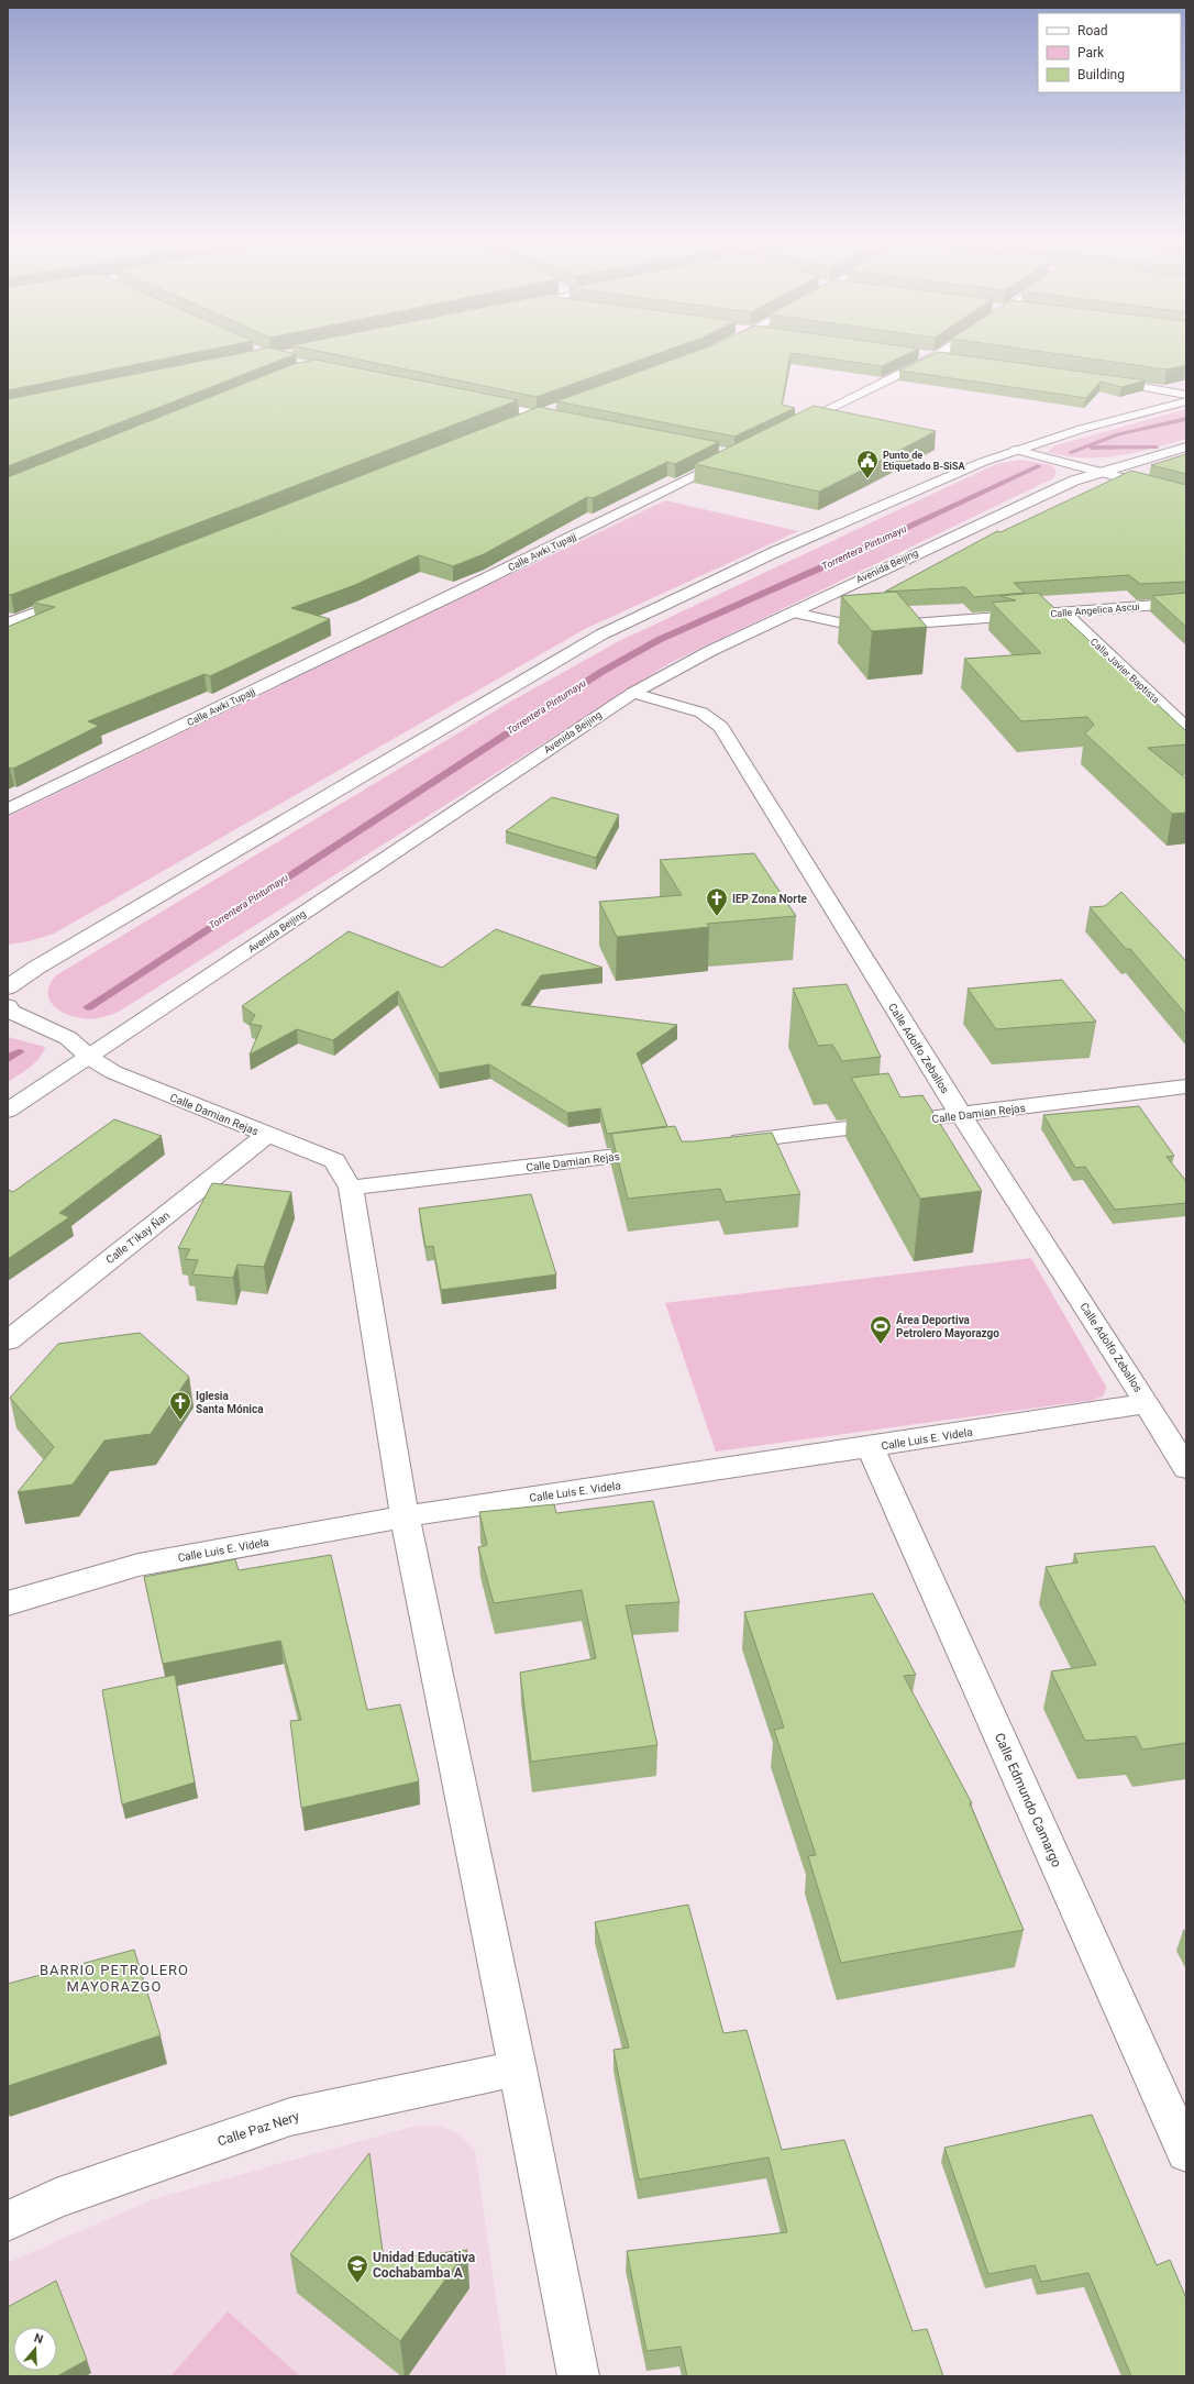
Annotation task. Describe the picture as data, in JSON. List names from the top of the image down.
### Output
{
  "streets": {
    "street": [
      "Calle Awki Tupajj",
      "Avenida Beijing",
      "Calle Angelica Ascui",
      "Calle Javier Baptista",
      "Calle Adolfo Zeballos",
      "Calle Damian Rejas",
      "Calle T'ikay Ñan",
      "Calle Luis E. Videla",
      "Calle Edmundo Camargo",
      "Calle Paz Nery"
    ]
  },
  "crossings": [
    ["Avenida Beijing", "Calle Angelica Ascui"],
    ["Avenida Beijing", "Calle Adolfo Zeballos"],
    ["Avenida Beijing", "Calle Damian Rejas"],
    ["Calle Angelica Ascui", "Calle Javier Baptista"],
    ["Calle Adolfo Zeballos", "Calle Damian Rejas"],
    ["Calle Adolfo Zeballos", "Calle Luis E. Videla"],
    ["Calle Damian Rejas", "Calle T'ikay Ñan"],
    ["Calle Luis E. Videla", "Calle Edmundo Camargo"]
  ],
  "districts": ["BARRIO PETROLERO MAYORAZGO"],
  "water": ["Torrentera Pintumayu"],
  "places": {
    "public building": ["Punto de Etiquetado B-SiSA"],
    "church": ["IEP Zona Norte", "Iglesia Santa Mónica"],
    "sports": ["Área Deportiva Petrolero Mayorazgo"],
    "school or university": ["Unidad Educativa Cochabamba A"]
  },
  "legend": ["Road", "Park", "Building"],
  "north": "top"
}
